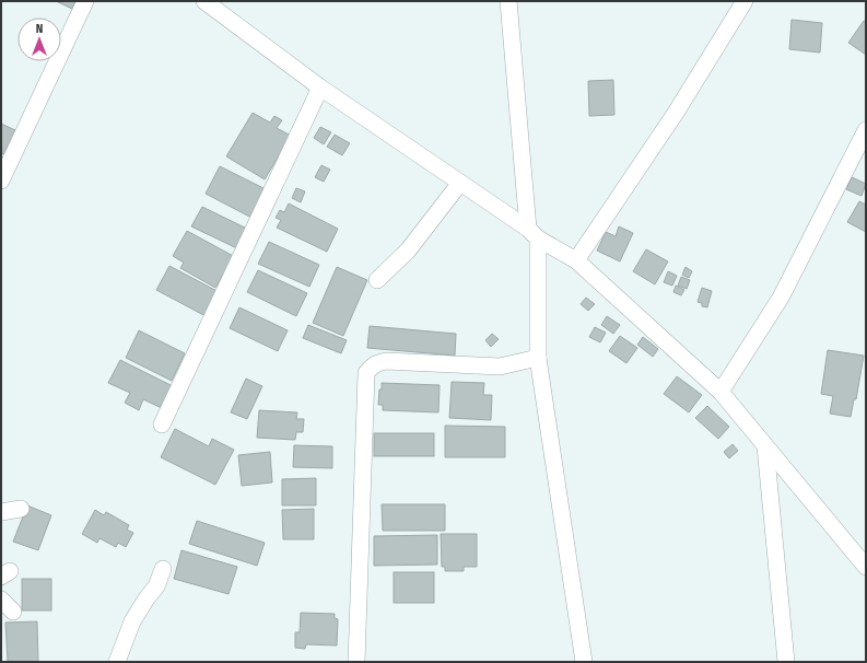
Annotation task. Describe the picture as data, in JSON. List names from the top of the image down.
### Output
{
  "north": "top"
}
